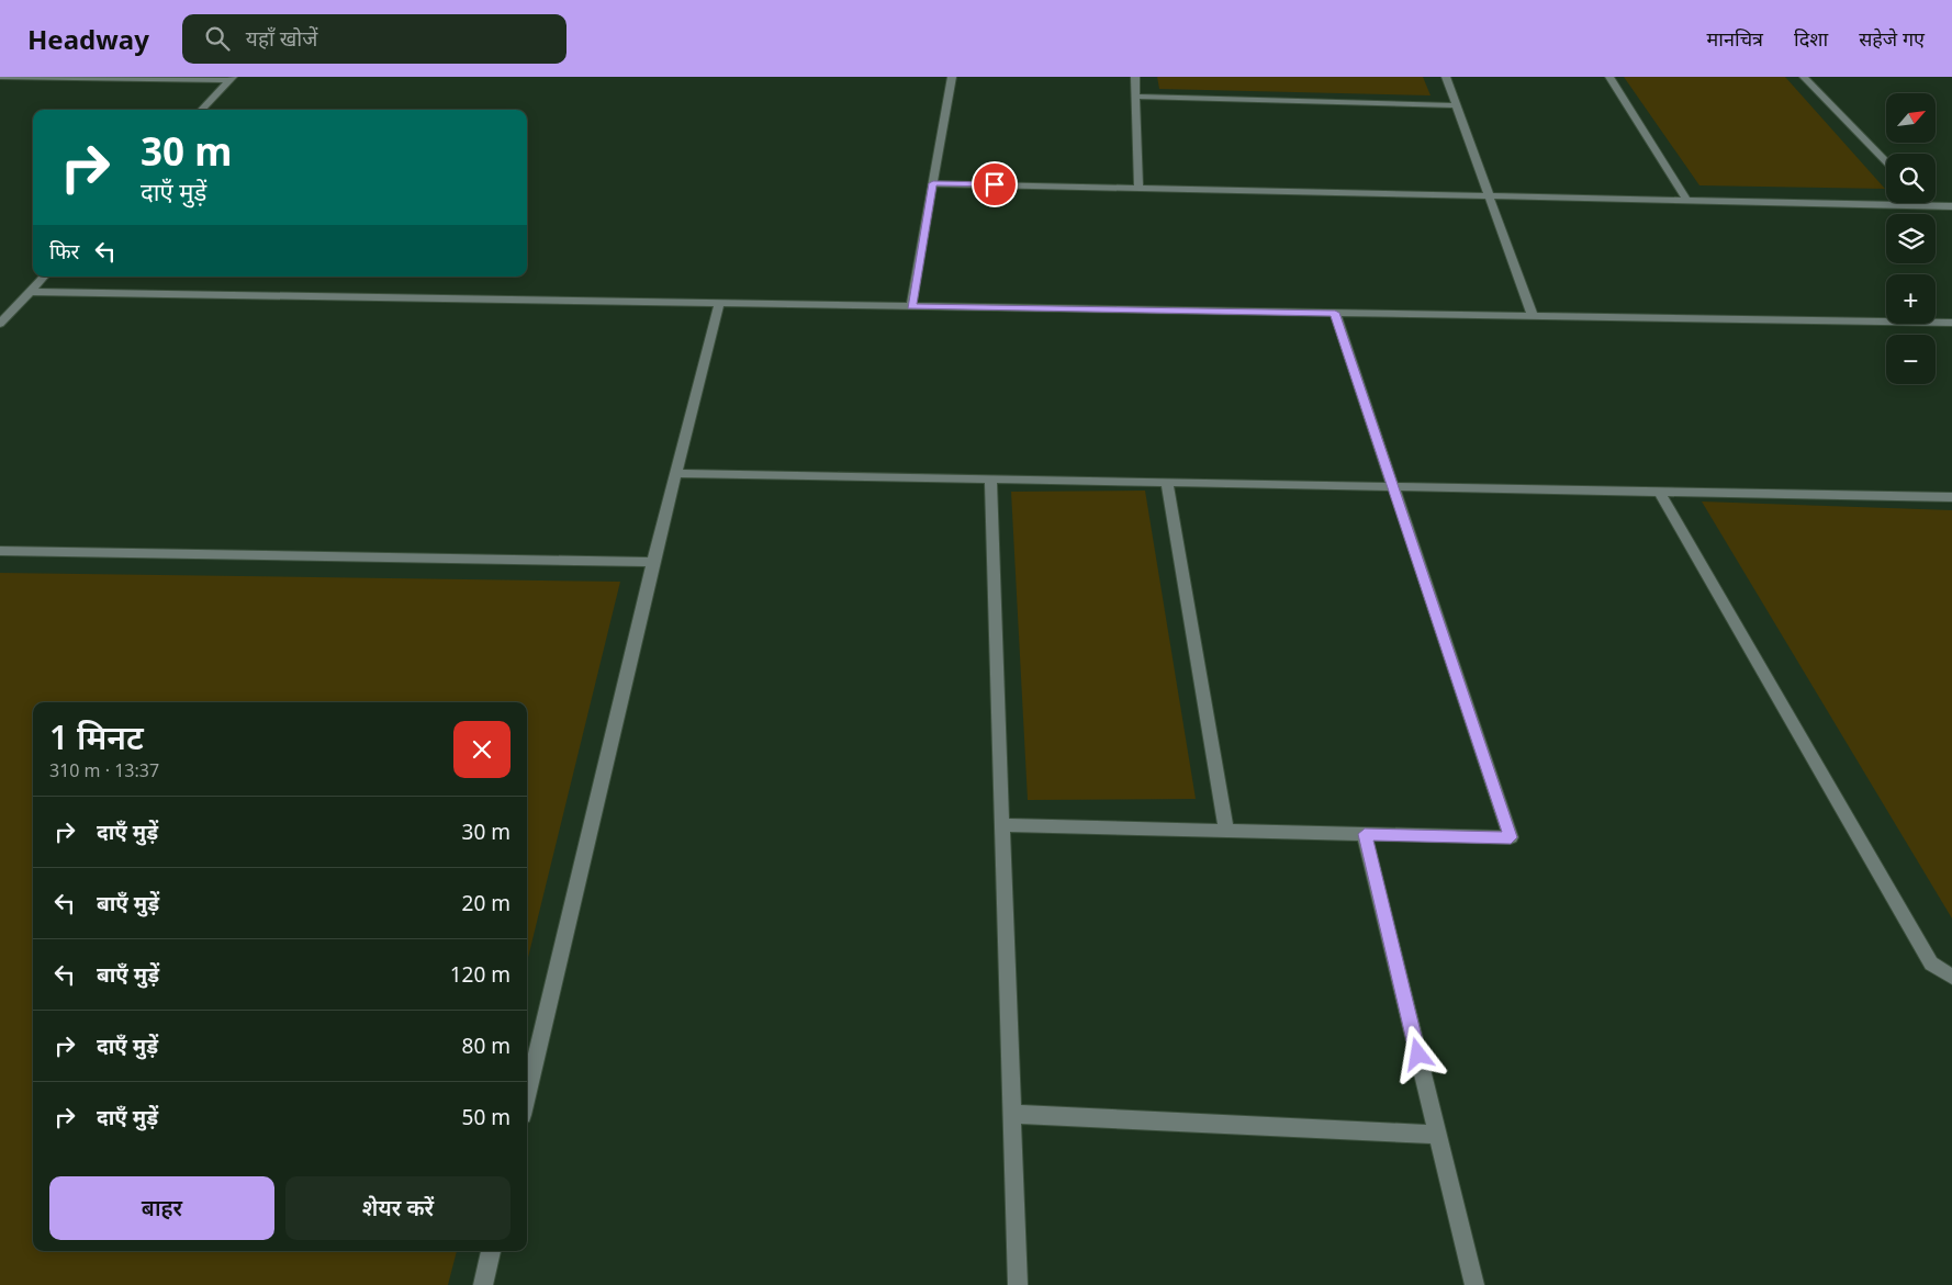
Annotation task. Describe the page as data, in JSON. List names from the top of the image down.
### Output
{
  "north": "top right",
  "page": {
    "header": "Headway",
    "search": "यहाँ खोजें",
    "nav": ["मानचित्र", "दिशा", "सहेजे गए"],
    "map_buttons": ["+", "−"],
    "turn": ["30 m", "दाएँ मुड़ें"],
    "then": "फिर",
    "heading": ["1 मिनट", "310 m · 13:37"],
    "list": [
      {
        "name": "दाएँ मुड़ें",
        "value": "30 m"
      },
      {
        "name": "बाएँ मुड़ें",
        "value": "20 m"
      },
      {
        "name": "बाएँ मुड़ें",
        "value": "120 m"
      },
      {
        "name": "दाएँ मुड़ें",
        "value": "80 m"
      },
      {
        "name": "दाएँ मुड़ें",
        "value": "50 m"
      }
    ],
    "buttons": ["बाहर", "शेयर करें"]
  }
}
